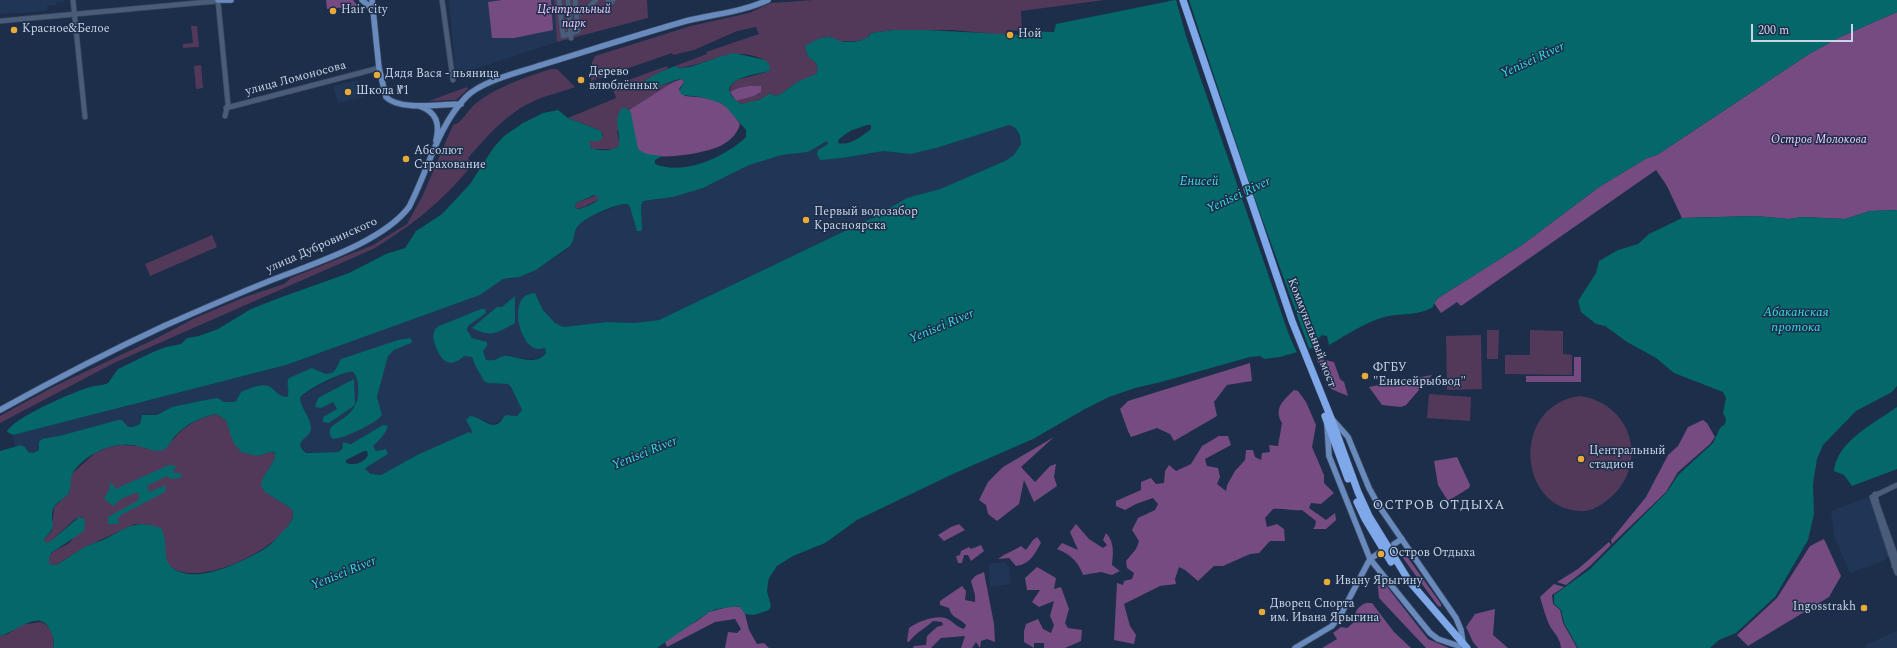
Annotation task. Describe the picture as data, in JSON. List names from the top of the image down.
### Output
{
  "streets": {
    "highway": ["Коммунальный мост"],
    "main road": ["улица Дубровинского"],
    "street": ["улица Ломоносова"]
  },
  "districts": ["ОСТРОВ ОТДЫХА"],
  "water": ["Yenisei River", "Енисей", "Абаканская протока"],
  "parks": ["Центральный парк", "Остров Молокова"],
  "places": [
    "Hair city",
    "Красное&Белое",
    "Ной",
    "Дядя Вася - пьяница",
    "Дерево влюблённых",
    "Школа №1",
    "Абсолют Страхование",
    "Первый водозабор Красноярска",
    "ФГБУ \"Енисейрыбвод\"",
    "Центральный стадион",
    "Остров Отдыха",
    "Ивану Ярыгину",
    "Ingosstrakh",
    "Дворец Спорта им. Ивана Ярыгина"
  ],
  "scale_bar": "200 m"
}
